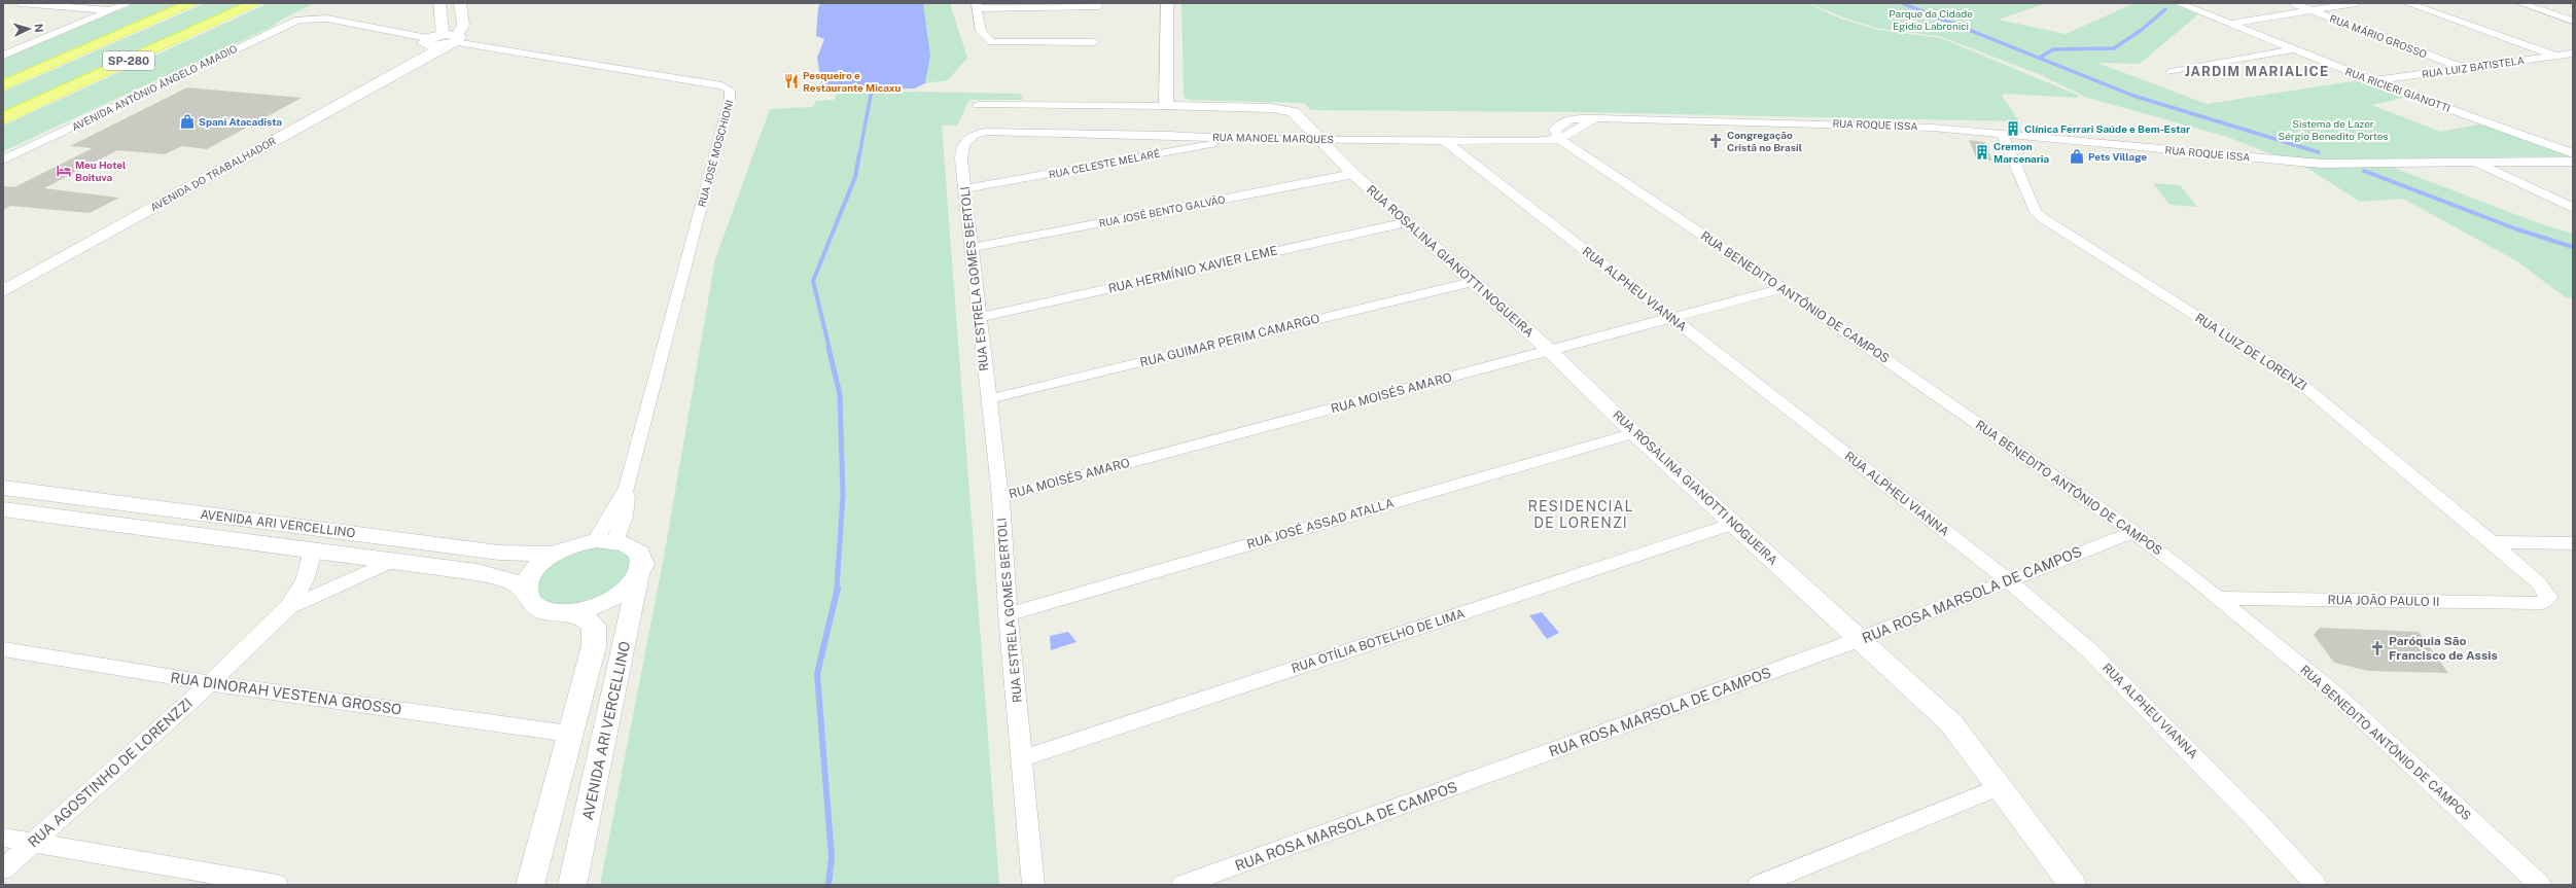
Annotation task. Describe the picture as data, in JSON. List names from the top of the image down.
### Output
{
  "streets": {
    "highway": ["SP-280"],
    "street": [
      "RUA MÁRIO GROSSO",
      "RUA LUIZ BATISTELA",
      "AVENIDA ANTÔNIO ÂNGELO AMADIO",
      "RUA RICIERI GIANOTTI",
      "RUA ROQUE ISSA",
      "RUA MANOEL MARQUES",
      "RUA JOSÉ MOSCHIONI",
      "RUA CELESTE MELARÉ",
      "AVENIDA DO TRABALHADOR",
      "RUA JOSÉ BENTO GALVÃO",
      "RUA ROSALINA GIANOTTI NOGUEIRA",
      "RUA HERMÍNIO XAVIER LEME",
      "RUA ESTRELA GOMES BERTOLI",
      "RUA ALPHEU VIANNA",
      "RUA BENEDITO ANTÔNIO DE CAMPOS",
      "RUA GUIMAR PERIM CAMARGO",
      "RUA LUIZ DE LORENZI",
      "RUA MOISÉS AMARO",
      "AVENIDA ARI VERCELLINO",
      "RUA JOSÉ ASSAD ATALLA",
      "RUA ROSA MARSOLA DE CAMPOS",
      "RUA JOÃO PAULO II",
      "RUA OTÍLIA BOTELHO DE LIMA",
      "RUA DINORAH VESTENA GROSSO",
      "RUA AGOSTINHO DE LORENZZI"
    ]
  },
  "crossings": [
    ["RUA MÁRIO GROSSO", "RUA LUIZ BATISTELA"],
    ["RUA LUIZ BATISTELA", "RUA RICIERI GIANOTTI"],
    ["RUA ROQUE ISSA", "RUA MANOEL MARQUES"],
    ["RUA ROQUE ISSA", "RUA BENEDITO ANTÔNIO DE CAMPOS"],
    ["RUA ROQUE ISSA", "RUA LUIZ DE LORENZI"],
    ["RUA MANOEL MARQUES", "RUA CELESTE MELARÉ"],
    ["RUA MANOEL MARQUES", "RUA ROSALINA GIANOTTI NOGUEIRA"],
    ["RUA MANOEL MARQUES", "RUA ESTRELA GOMES BERTOLI"],
    ["RUA MANOEL MARQUES", "RUA ALPHEU VIANNA"],
    ["RUA MANOEL MARQUES", "RUA BENEDITO ANTÔNIO DE CAMPOS"],
    ["RUA JOSÉ MOSCHIONI", "AVENIDA DO TRABALHADOR"],
    ["RUA JOSÉ MOSCHIONI", "AVENIDA ARI VERCELLINO"],
    ["RUA CELESTE MELARÉ", "RUA ESTRELA GOMES BERTOLI"],
    ["RUA JOSÉ BENTO GALVÃO", "RUA ROSALINA GIANOTTI NOGUEIRA"],
    ["RUA JOSÉ BENTO GALVÃO", "RUA ESTRELA GOMES BERTOLI"],
    ["RUA ROSALINA GIANOTTI NOGUEIRA", "RUA HERMÍNIO XAVIER LEME"],
    ["RUA ROSALINA GIANOTTI NOGUEIRA", "RUA GUIMAR PERIM CAMARGO"],
    ["RUA ROSALINA GIANOTTI NOGUEIRA", "RUA MOISÉS AMARO"],
    ["RUA ROSALINA GIANOTTI NOGUEIRA", "RUA JOSÉ ASSAD ATALLA"],
    ["RUA ROSALINA GIANOTTI NOGUEIRA", "RUA ROSA MARSOLA DE CAMPOS"],
    ["RUA ROSALINA GIANOTTI NOGUEIRA", "RUA OTÍLIA BOTELHO DE LIMA"],
    ["RUA HERMÍNIO XAVIER LEME", "RUA ESTRELA GOMES BERTOLI"],
    ["RUA ESTRELA GOMES BERTOLI", "RUA GUIMAR PERIM CAMARGO"],
    ["RUA ESTRELA GOMES BERTOLI", "RUA MOISÉS AMARO"],
    ["RUA ESTRELA GOMES BERTOLI", "RUA JOSÉ ASSAD ATALLA"],
    ["RUA ESTRELA GOMES BERTOLI", "RUA OTÍLIA BOTELHO DE LIMA"],
    ["RUA ALPHEU VIANNA", "RUA MOISÉS AMARO"],
    ["RUA ALPHEU VIANNA", "RUA ROSA MARSOLA DE CAMPOS"],
    ["RUA BENEDITO ANTÔNIO DE CAMPOS", "RUA MOISÉS AMARO"],
    ["RUA BENEDITO ANTÔNIO DE CAMPOS", "RUA ROSA MARSOLA DE CAMPOS"],
    ["RUA BENEDITO ANTÔNIO DE CAMPOS", "RUA JOÃO PAULO II"],
    ["RUA LUIZ DE LORENZI", "RUA JOÃO PAULO II"],
    ["AVENIDA ARI VERCELLINO", "RUA AGOSTINHO DE LORENZZI"],
    ["RUA DINORAH VESTENA GROSSO", "RUA AGOSTINHO DE LORENZZI"]
  ],
  "districts": ["JARDIM MARIALICE", "RESIDENCIAL DE LORENZI"],
  "parks": ["Parque da Cidade Egidio Labronici", "Sistema de Lazer Sérgio Benedito Portes"],
  "places": {
    "restaurant": ["Pesqueiro e Restaurante Micaxu"],
    "shop": ["Spani Atacadista", "Pets Village"],
    "building": ["Clínica Ferrari Saúde e Bem-Estar", "Cremon Marcenaria"],
    "church": ["Congregação Cristã no Brasil", "Paróquia São Francisco de Assis"],
    "hotel": ["Meu Hotel Boituva"]
  },
  "north": "right"
}
